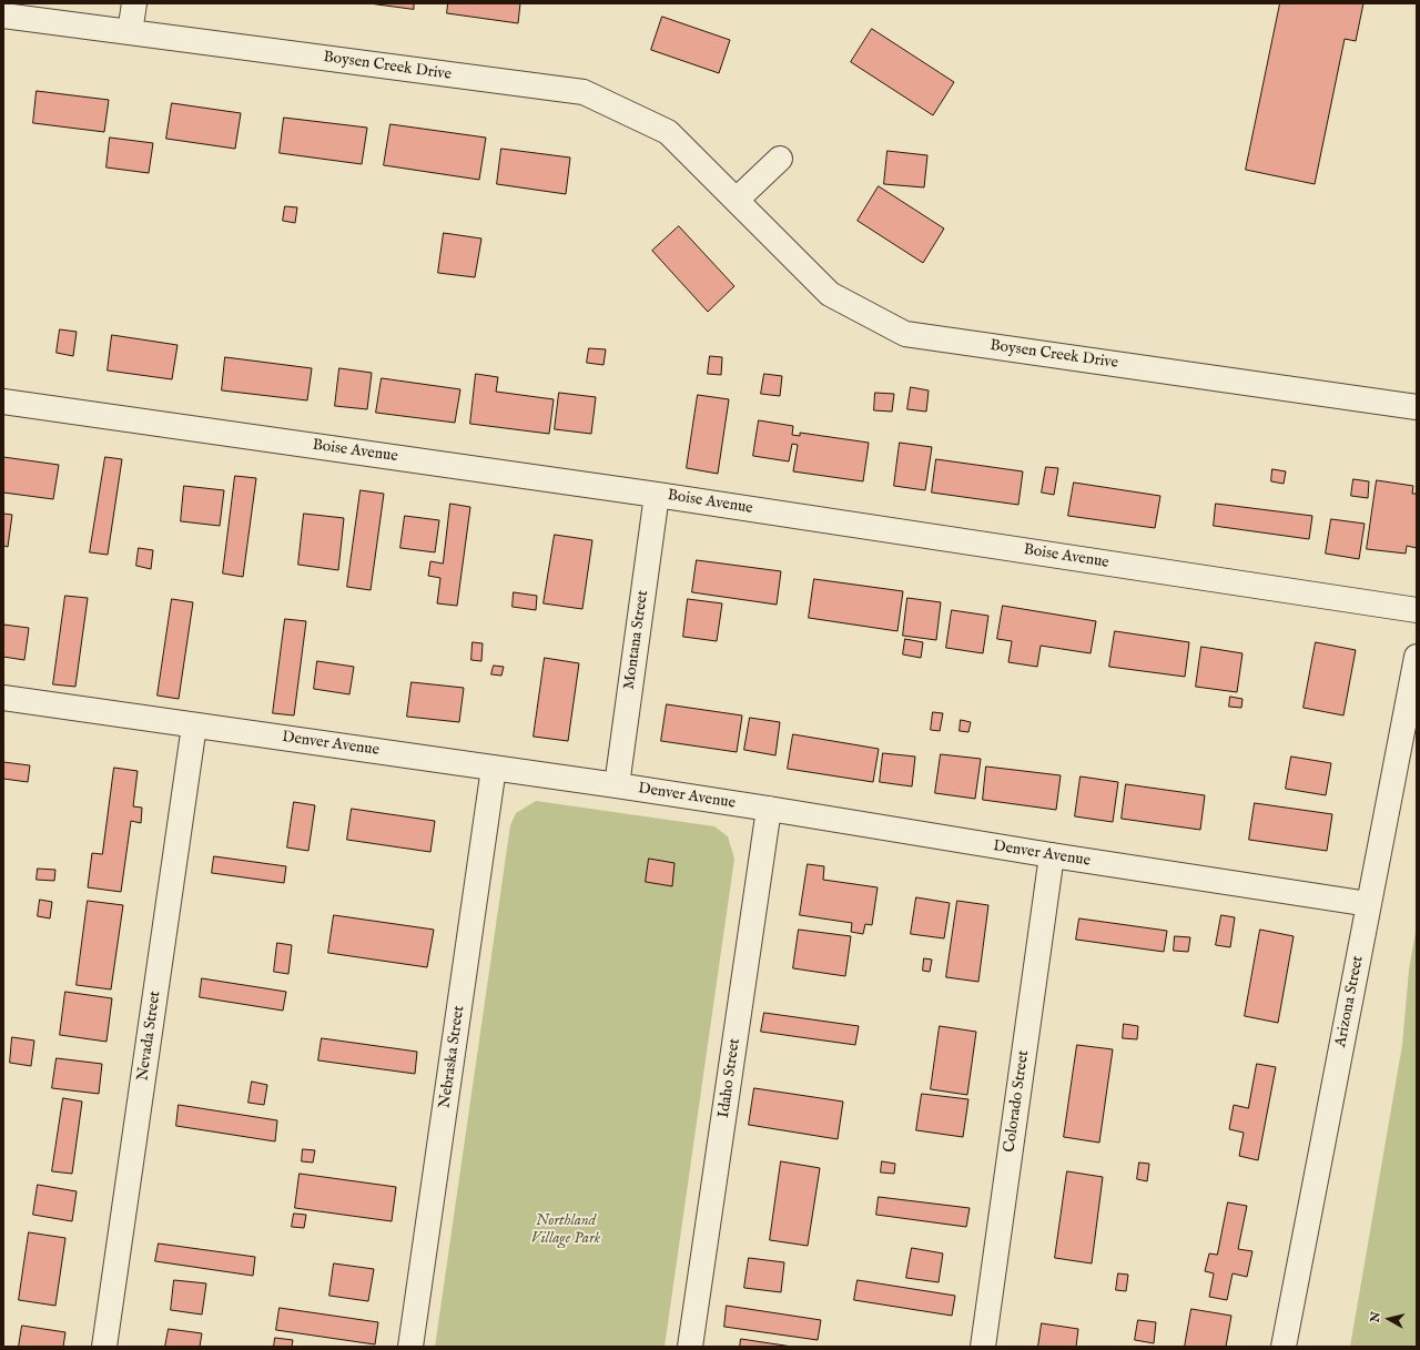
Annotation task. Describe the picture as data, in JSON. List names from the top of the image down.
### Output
{
  "streets": {
    "street": [
      "Boysen Creek Drive",
      "Boise Avenue",
      "Montana Street",
      "Denver Avenue",
      "Arizona Street",
      "Nevada Street",
      "Nebraska Street",
      "Idaho Street",
      "Colorado Street"
    ]
  },
  "crossings": [
    ["Boise Avenue", "Montana Street"],
    ["Montana Street", "Denver Avenue"],
    ["Denver Avenue", "Arizona Street"],
    ["Denver Avenue", "Nevada Street"],
    ["Denver Avenue", "Nebraska Street"],
    ["Denver Avenue", "Idaho Street"],
    ["Denver Avenue", "Colorado Street"]
  ],
  "parks": ["Northland Village Park"],
  "north": "left"
}
